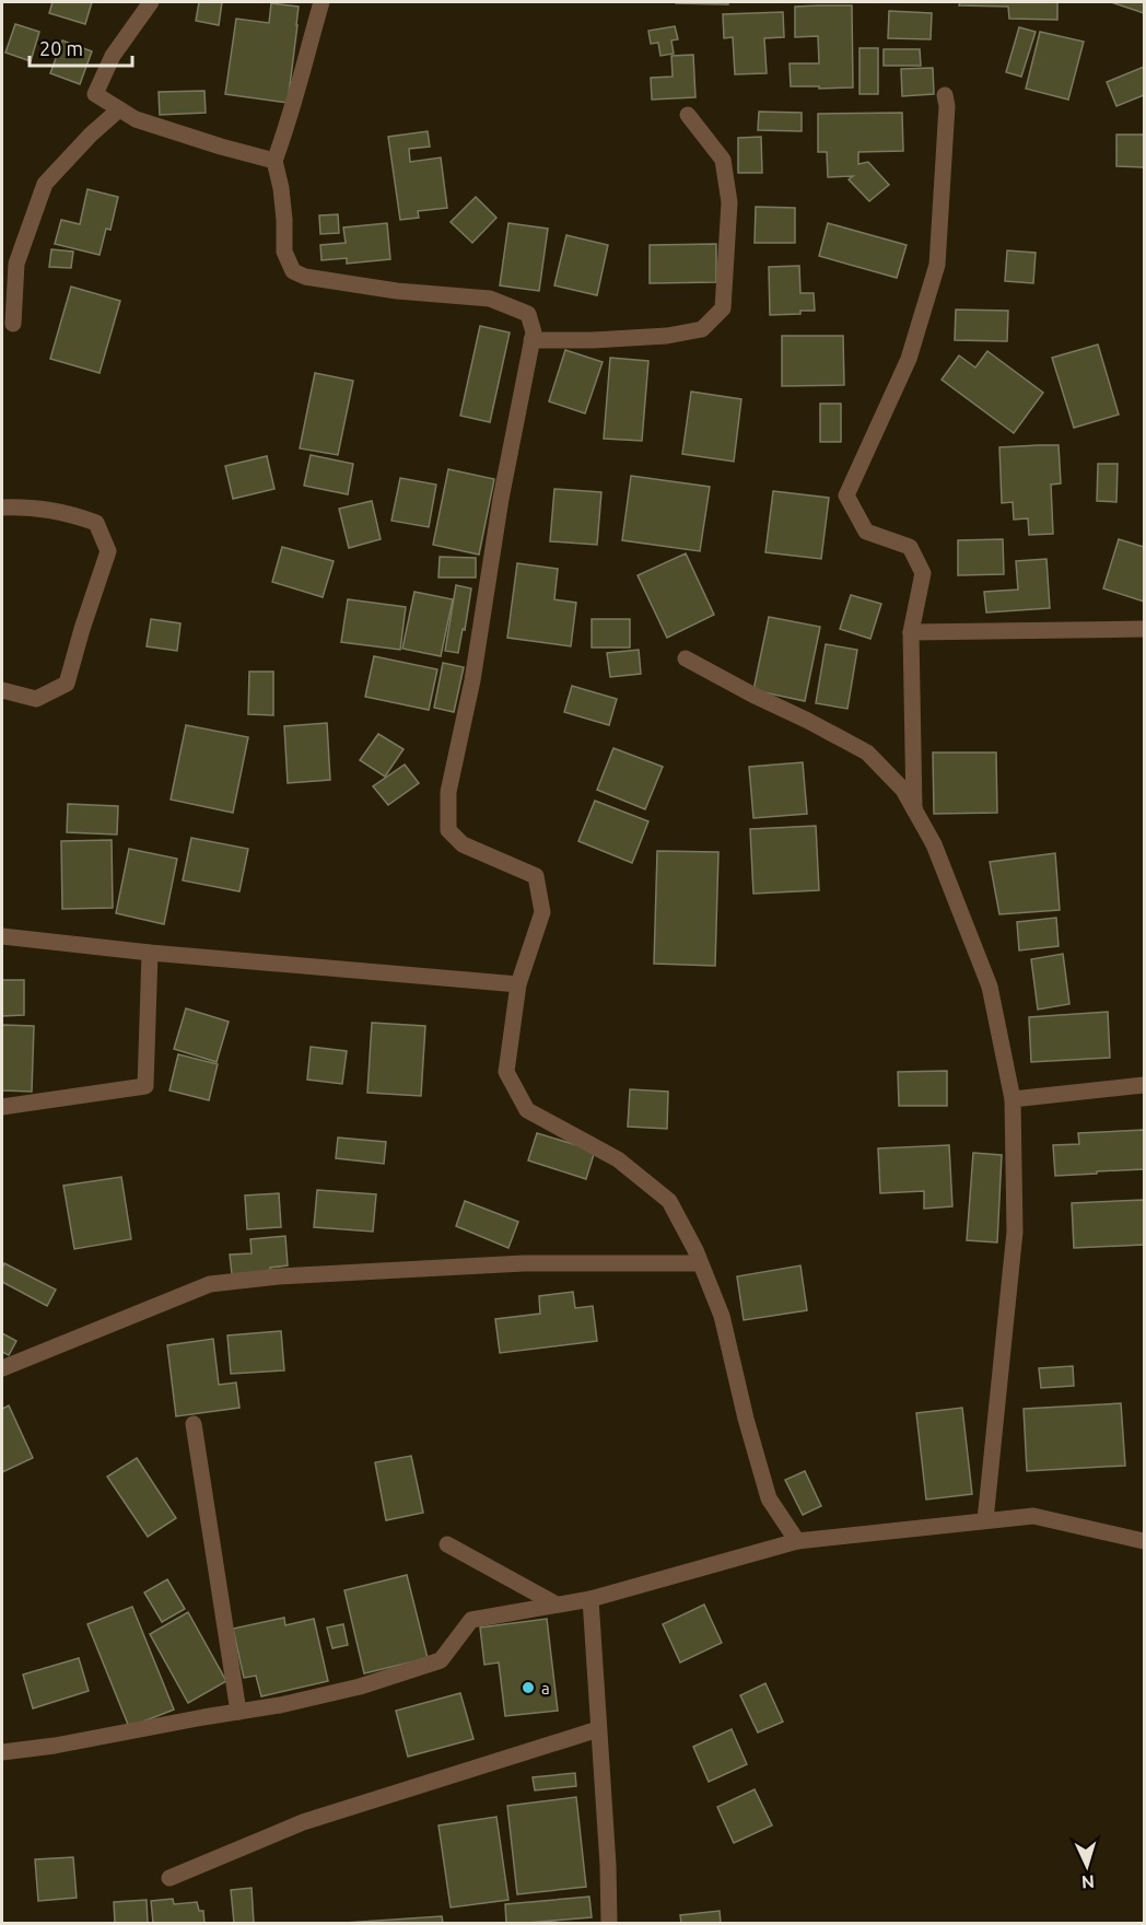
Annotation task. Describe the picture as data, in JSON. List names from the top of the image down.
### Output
{
  "places": ["a"],
  "scale_bar": "20 m",
  "north": "bottom"
}
